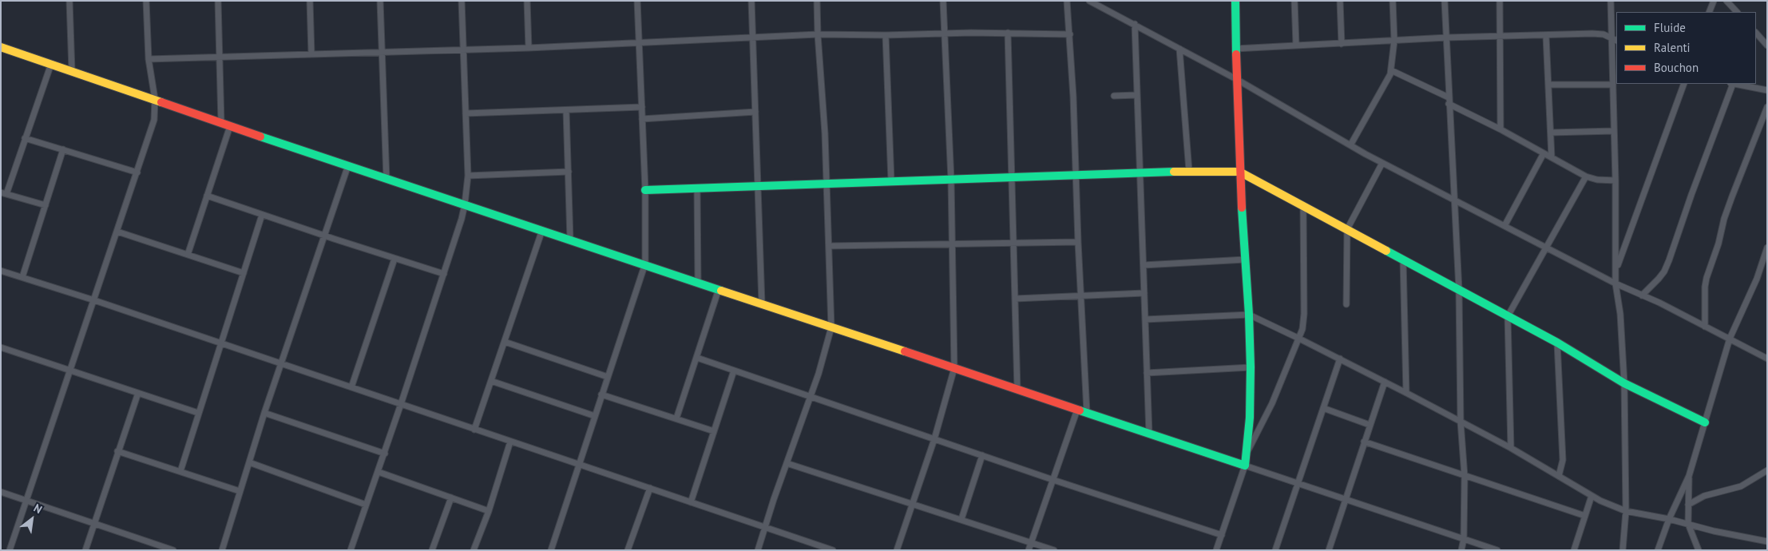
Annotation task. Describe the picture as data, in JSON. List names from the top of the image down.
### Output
{
  "legend": ["Fluide", "Ralenti", "Bouchon"],
  "north": "top right"
}
